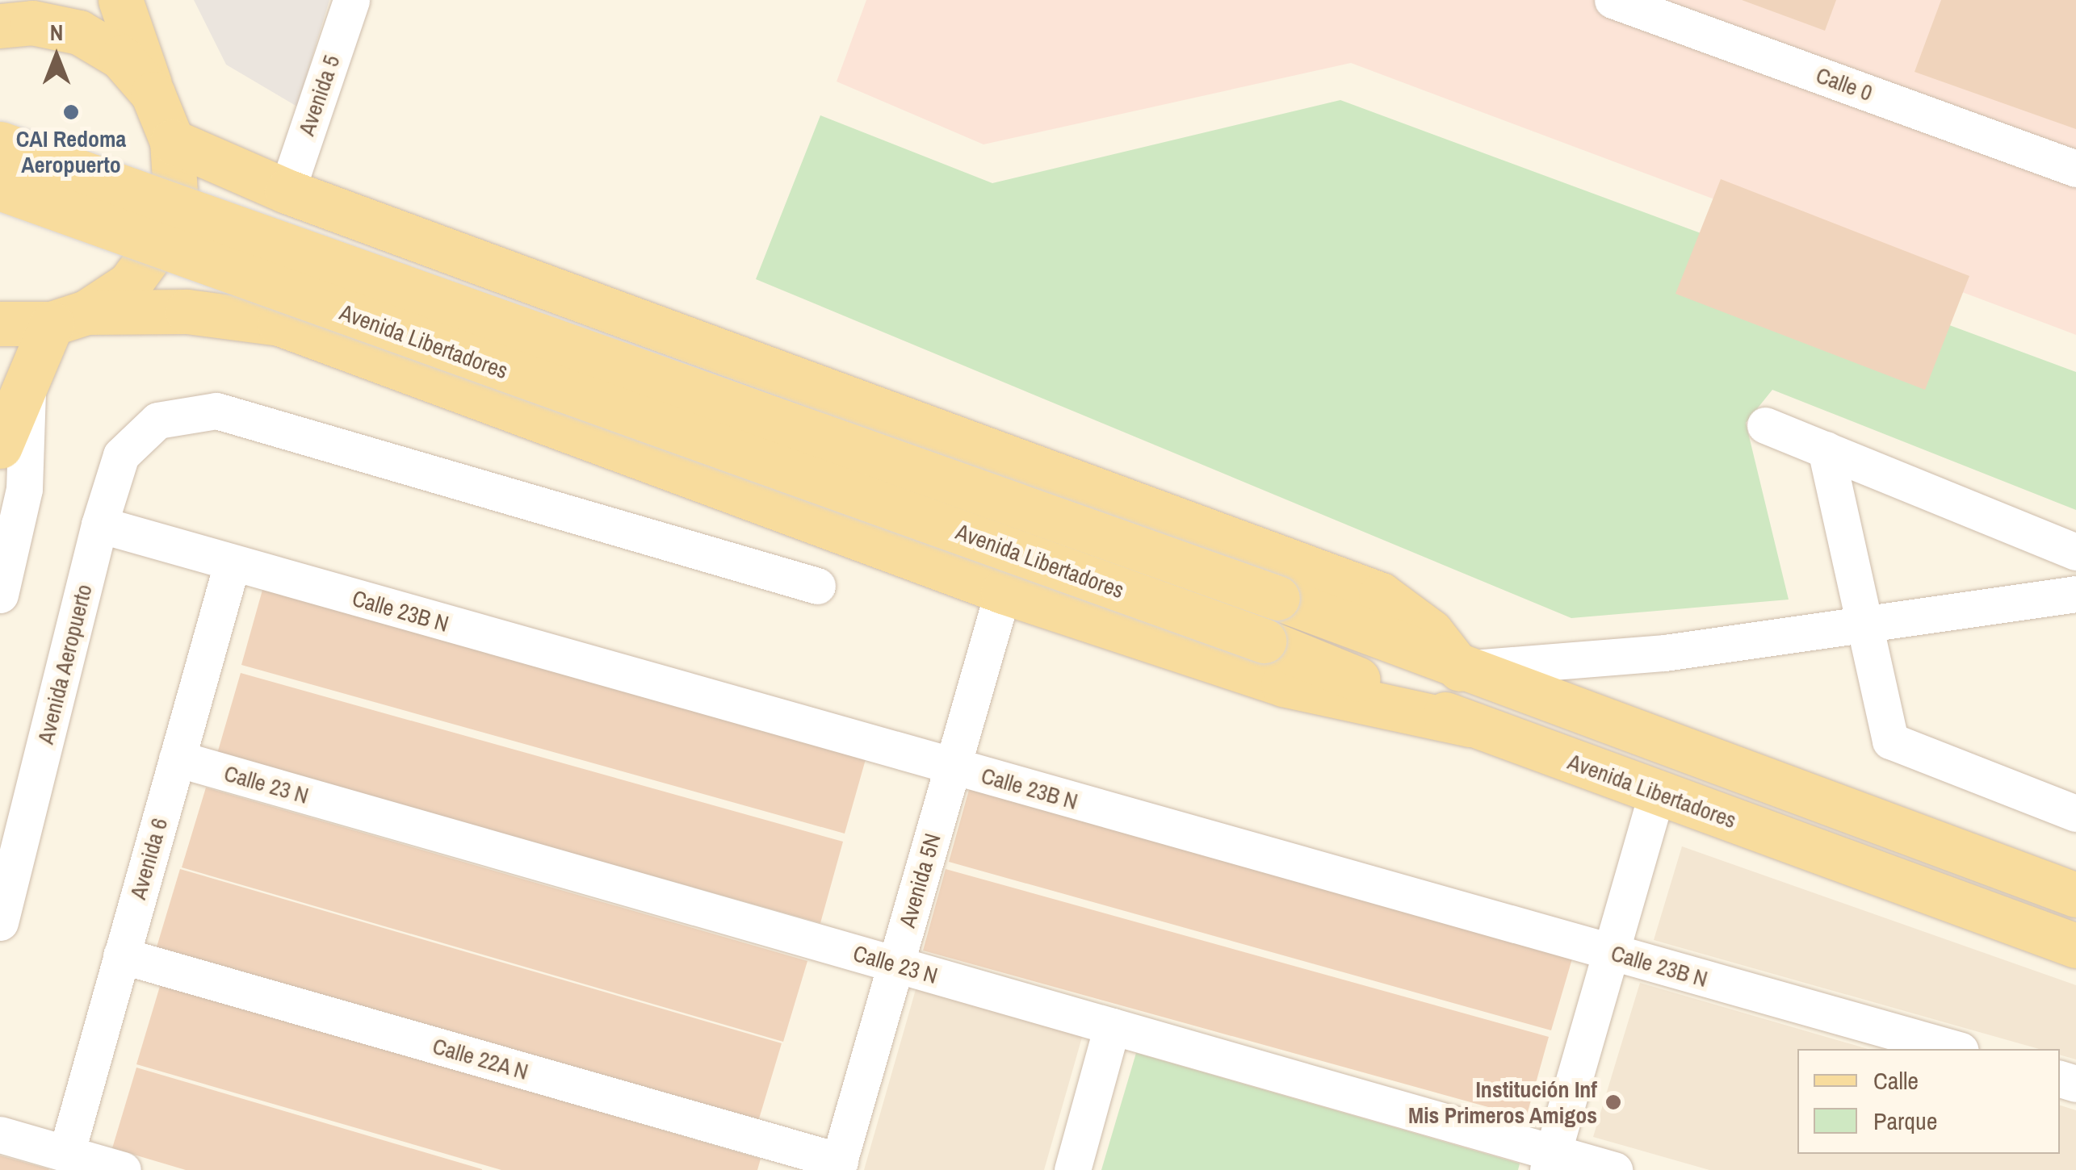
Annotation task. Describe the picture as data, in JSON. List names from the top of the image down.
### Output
{
  "streets": {
    "main road": ["Avenida Libertadores"],
    "street": [
      "Calle 0",
      "Avenida 5",
      "Calle 23B N",
      "Avenida Aeropuerto",
      "Calle 23 N",
      "Avenida 6",
      "Avenida 5N",
      "Calle 22A N"
    ]
  },
  "crossings": [
    ["Calle 23B N", "Avenida Aeropuerto"],
    ["Calle 23B N", "Avenida 6"],
    ["Calle 23B N", "Avenida 5N"],
    ["Calle 23 N", "Avenida 6"],
    ["Calle 23 N", "Avenida 5N"],
    ["Avenida 6", "Calle 22A N"],
    ["Avenida 5N", "Calle 22A N"]
  ],
  "places": ["CAI Redoma Aeropuerto", "Institución Inf Mis Primeros Amigos"],
  "legend": ["Calle", "Parque"],
  "north": "top"
}
